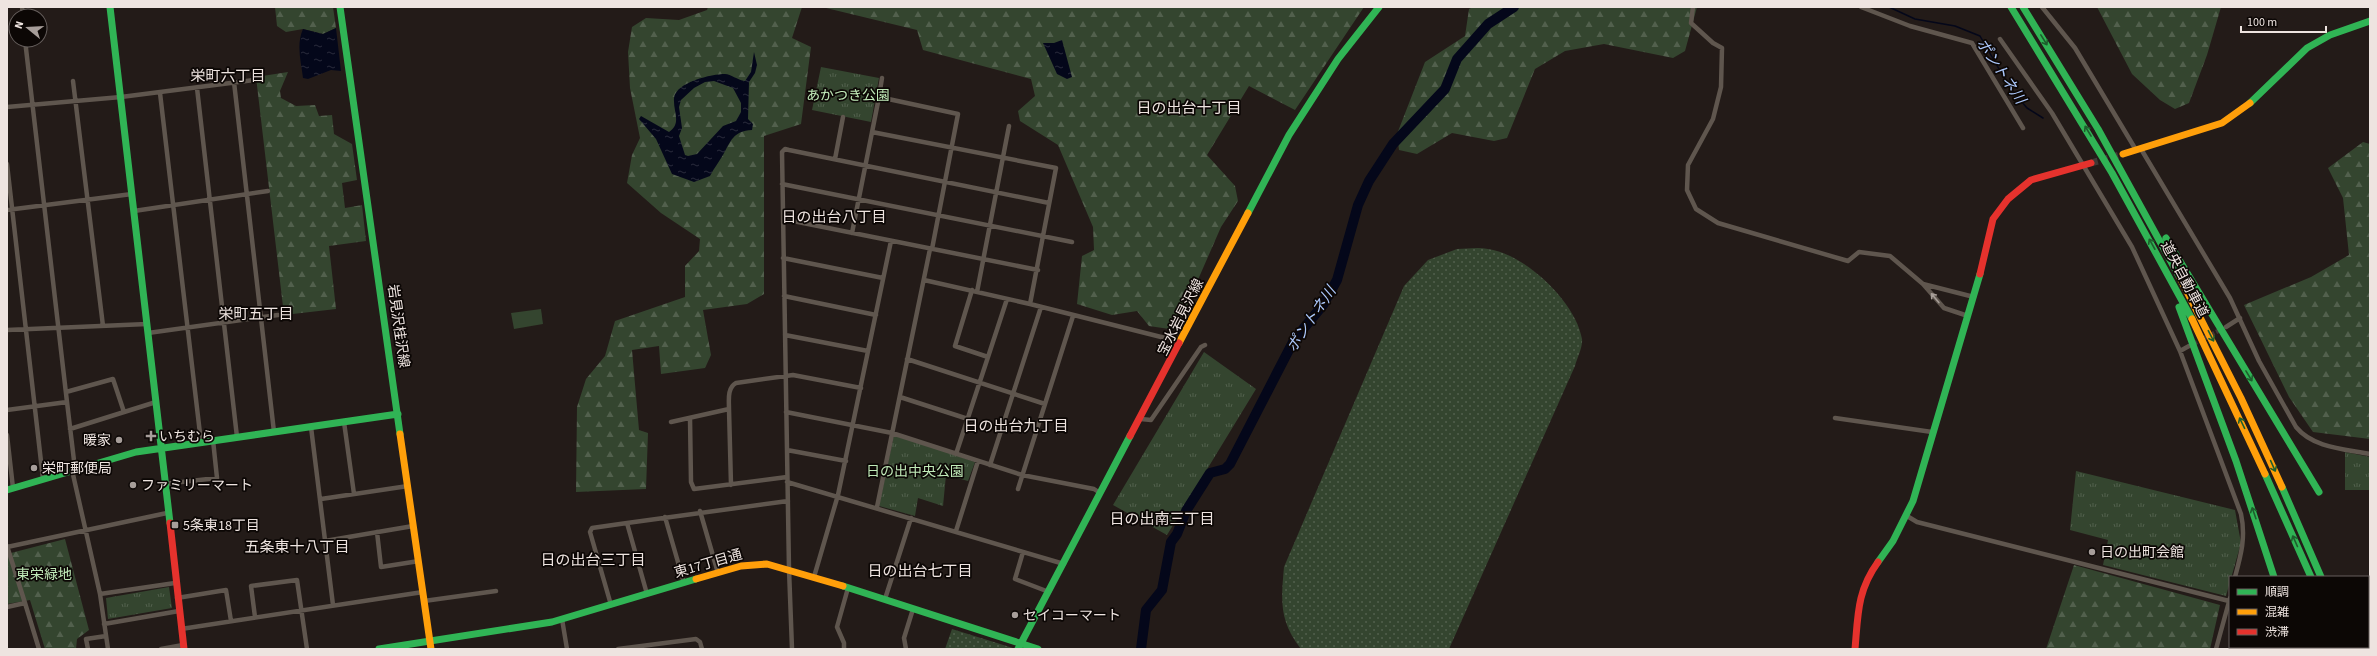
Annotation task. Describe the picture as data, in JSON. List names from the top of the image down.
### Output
{
  "streets": {
    "main road": [
      "道央自動車道",
      "宝水岩見沢線",
      "岩見沢桂沢線",
      "東17丁目通"
    ]
  },
  "crossings": [
    ["宝水岩見沢線", "東17丁目通"],
    ["岩見沢桂沢線", "東17丁目通"]
  ],
  "districts": [
    "栄町六丁目",
    "日の出台十丁目",
    "日の出台八丁目",
    "栄町五丁目",
    "日の出台九丁目",
    "日の出南三丁目",
    "五条東十八丁目",
    "日の出台三丁目",
    "日の出台七丁目"
  ],
  "water": ["ポントネ川"],
  "parks": ["あかつき公園", "日の出中央公園", "東栄緑地"],
  "places": {
    "health": ["いちむら"],
    "other": [
      "暖家",
      "栄町郵便局",
      "ファミリーマート",
      "日の出町会館",
      "セイコーマート"
    ],
    "transit": ["5条東18丁目"]
  },
  "legend": ["順調", "混雑", "渋滞"],
  "scale_bar": "100 m",
  "north": "left"
}
